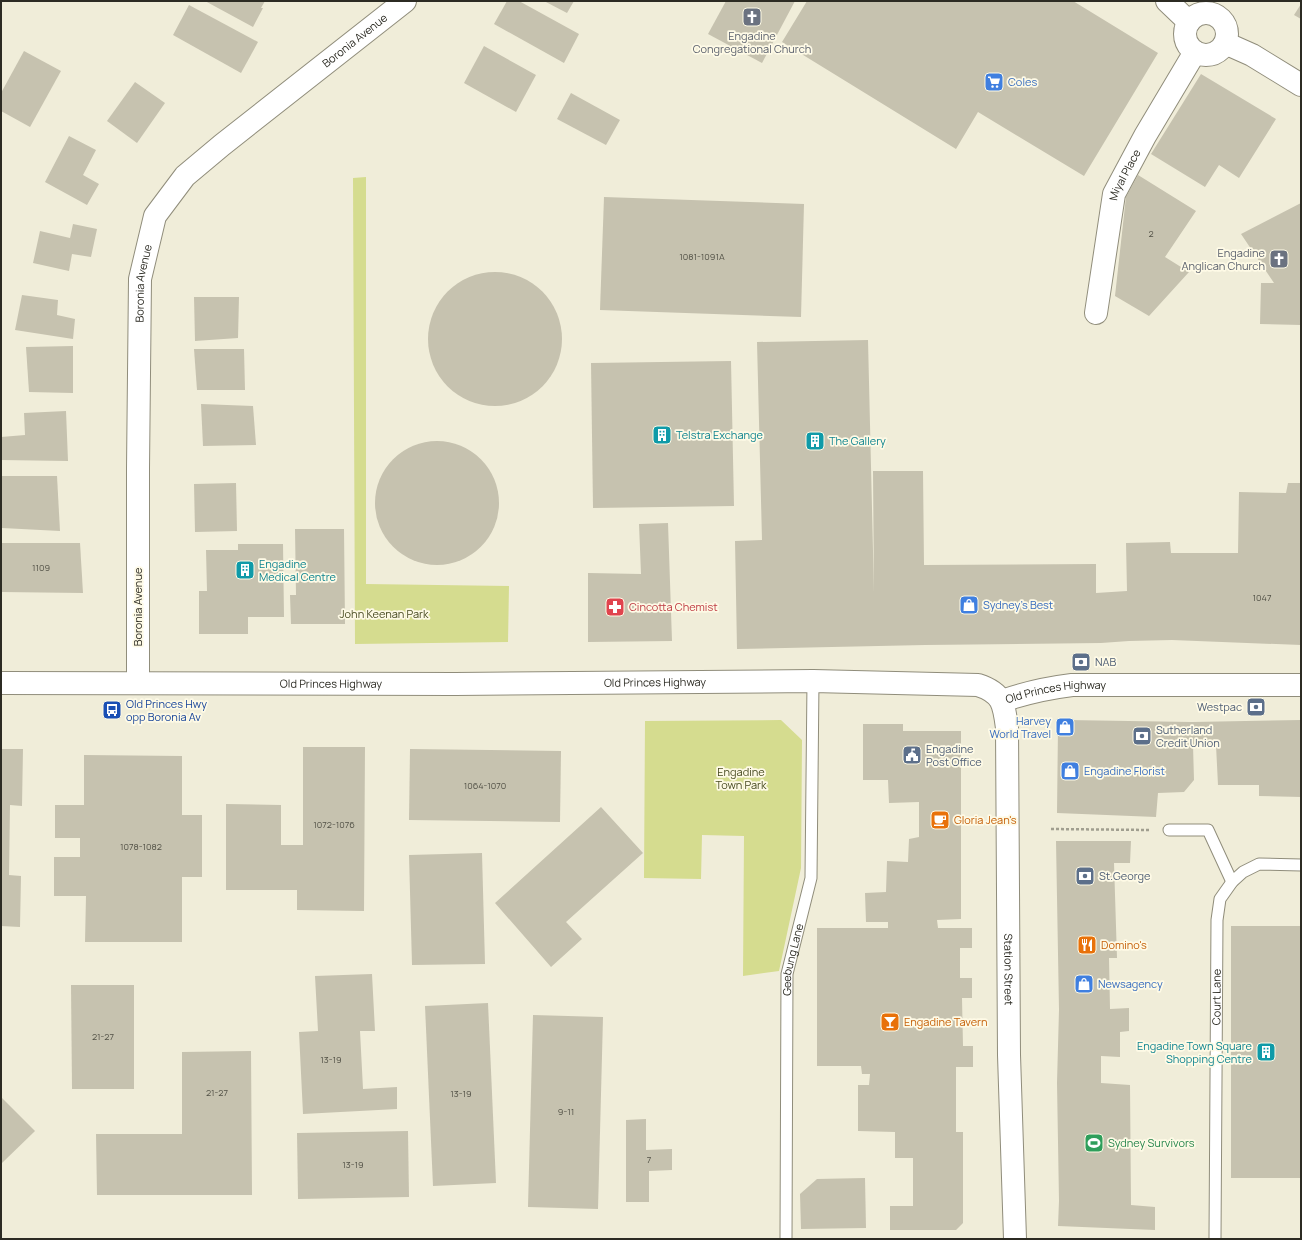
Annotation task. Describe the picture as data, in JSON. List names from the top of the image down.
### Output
{
  "streets": {
    "street": [
      "Boronia Avenue",
      "Miyal Place",
      "Old Princes Highway",
      "Station Street"
    ],
    "lane": ["Geebung Lane", "Court Lane"]
  },
  "crossings": [
    ["Boronia Avenue", "Old Princes Highway"],
    ["Old Princes Highway", "Geebung Lane"],
    ["Old Princes Highway", "Station Street"]
  ],
  "parks": ["John Keenan Park", "Engadine Town Park"],
  "places": {
    "church": ["Engadine Congregational Church", "Engadine Anglican Church"],
    "supermarket": ["Coles"],
    "building": [
      "Telstra Exchange",
      "The Gallery",
      "Engadine Medical Centre",
      "Engadine Town Square Shopping Centre"
    ],
    "shop": [
      "Sydney's Best",
      "Harvey World Travel",
      "Engadine Florist",
      "Newsagency"
    ],
    "pharmacy": ["Cincotta Chemist"],
    "bank": [
      "NAB",
      "Westpac",
      "Sutherland Credit Union",
      "St.George"
    ],
    "bus stop": ["Old Princes Hwy opp Boronia Av"],
    "public building": ["Engadine Post Office"],
    "cafe": ["Gloria Jean's"],
    "restaurant": ["Domino's"],
    "bar": ["Engadine Tavern"],
    "sports": ["Sydney Survivors"]
  },
  "house_numbers": [
    "2",
    "1081-1091A",
    "1109",
    "1047",
    "1064-1070",
    "1072-1076",
    "1078-1082",
    "21-27",
    "13-19",
    "21-27",
    "13-19",
    "9-11",
    "7",
    "13-19"
  ]
}
